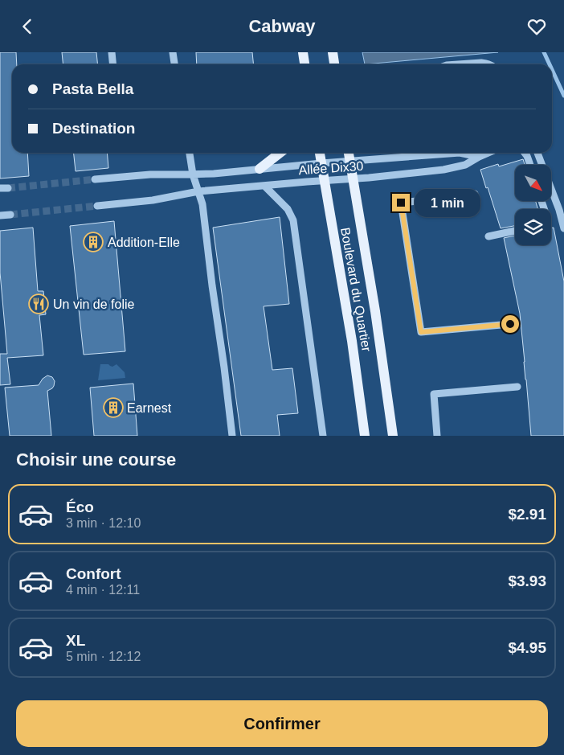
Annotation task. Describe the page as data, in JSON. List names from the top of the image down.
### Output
{
  "streets": {
    "main road": ["Boulevard du Quartier"],
    "street": ["Allée Dix30"]
  },
  "crossings": [
    ["Allée Dix30", "Boulevard du Quartier"]
  ],
  "places": {
    "building": ["Addition-Elle", "Earnest"],
    "restaurant": ["Un vin de folie"]
  },
  "north": "bottom right",
  "page": {
    "header": "Cabway",
    "banner": ["Pasta Bella", "Destination"],
    "bubble": "1 min",
    "heading": "Choisir une course",
    "list": [
      {
        "name": "Éco",
        "note": "3 min · 12:10",
        "value": "$2.91"
      },
      {
        "name": "Confort",
        "note": "4 min · 12:11",
        "value": "$3.93"
      },
      {
        "name": "XL",
        "note": "5 min · 12:12",
        "value": "$4.95"
      }
    ],
    "buttons": "Confirmer"
  }
}
